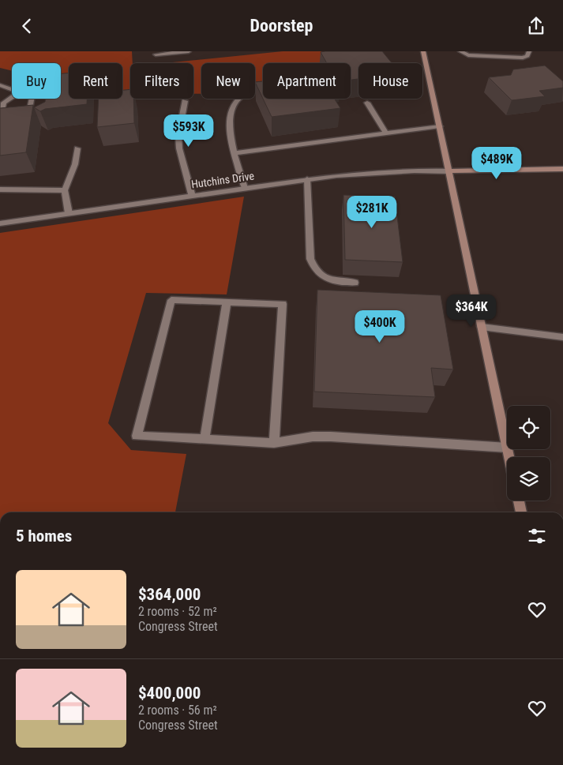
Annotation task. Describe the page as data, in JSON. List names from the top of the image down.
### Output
{
  "streets": {
    "street": ["Hutchins Drive"]
  },
  "page": {
    "header": "Doorstep",
    "chip": [
      "Buy",
      "Rent",
      "Filters",
      "New",
      "Apartment",
      "House"
    ],
    "price": [
      "$593K",
      "$489K",
      "$281K",
      "$364K",
      "$400K"
    ],
    "heading": "5 homes",
    "list": [
      {
        "name": "$364,000",
        "note": "2 rooms · 52 m² · Congress Street"
      },
      {
        "name": "$400,000",
        "note": "2 rooms · 56 m² · Congress Street"
      }
    ]
  }
}
